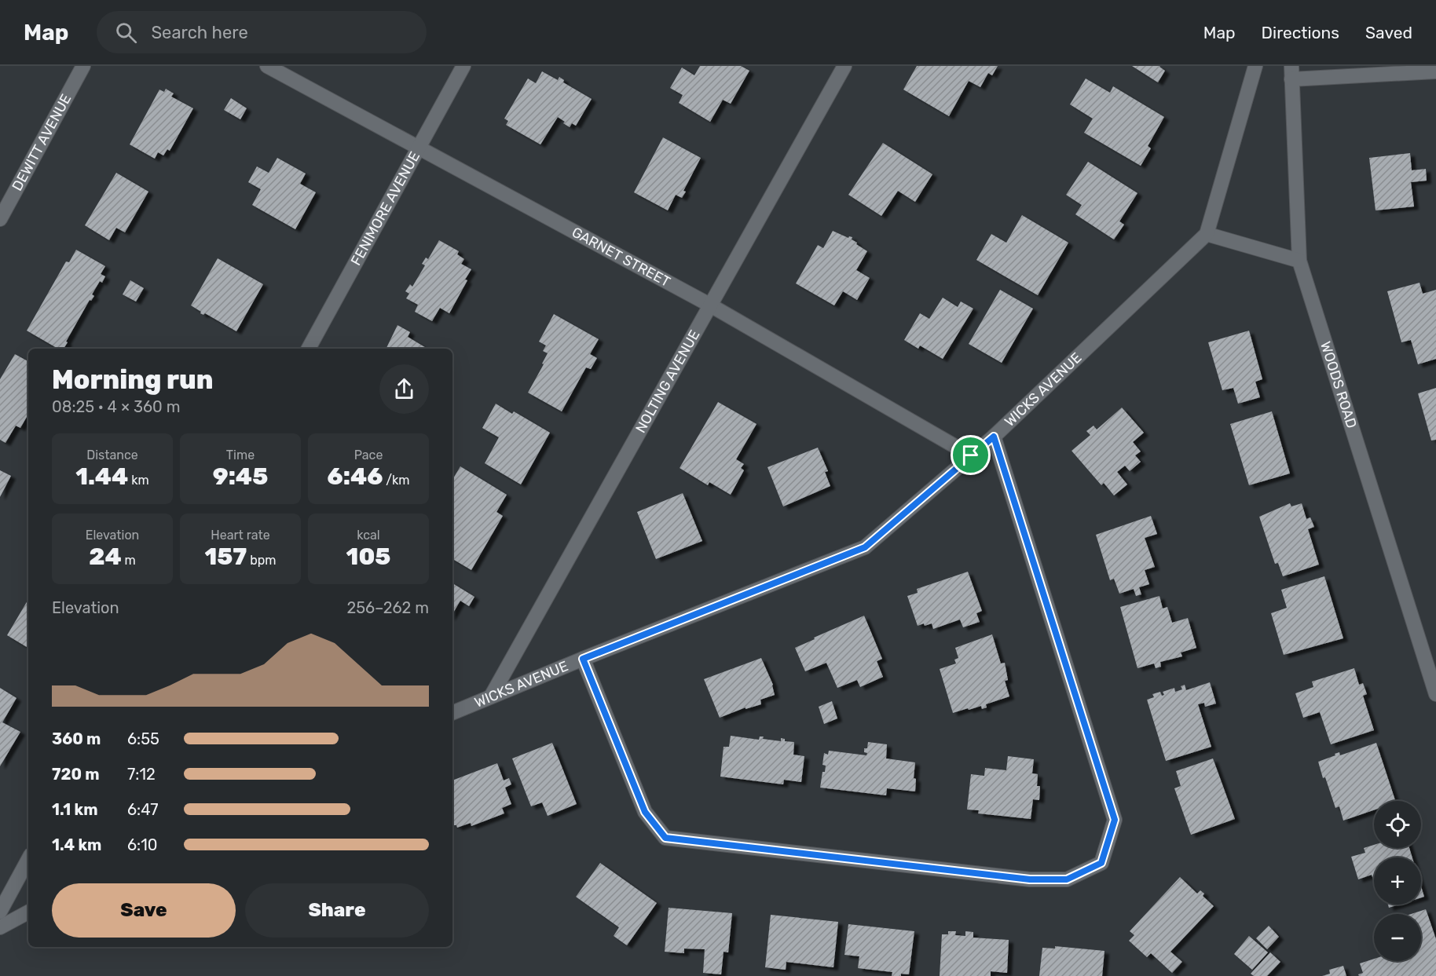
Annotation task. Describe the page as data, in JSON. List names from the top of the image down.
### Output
{
  "streets": {
    "street": [
      "DEWITT AVENUE",
      "FENIMORE AVENUE",
      "GARNET STREET",
      "NOLTING AVENUE",
      "WOODS ROAD",
      "WICKS AVENUE"
    ]
  },
  "crossings": [
    ["FENIMORE AVENUE", "GARNET STREET"],
    ["GARNET STREET", "NOLTING AVENUE"],
    ["GARNET STREET", "WICKS AVENUE"],
    ["NOLTING AVENUE", "WICKS AVENUE"]
  ],
  "page": {
    "header": "Map",
    "search": "Search here",
    "nav": ["Map", "Directions", "Saved"],
    "heading": ["Morning run", "08:25 · 4 × 360 m"],
    "stats": [
      ["Distance", "1.44 km"],
      ["Time", "9:45"],
      ["Pace", "6:46 /km"],
      ["Elevation", "24 m"],
      ["Heart rate", "157 bpm"],
      ["kcal", "105"]
    ],
    "chart": ["Elevation", "256–262 m"],
    "list": [
      {
        "name": "360 m",
        "note": "6:55"
      },
      {
        "name": "720 m",
        "note": "7:12"
      },
      {
        "name": "1.1 km",
        "note": "6:47"
      },
      {
        "name": "1.4 km",
        "note": "6:10"
      }
    ],
    "map_buttons": ["+", "−"],
    "buttons": ["Save", "Share"]
  }
}
